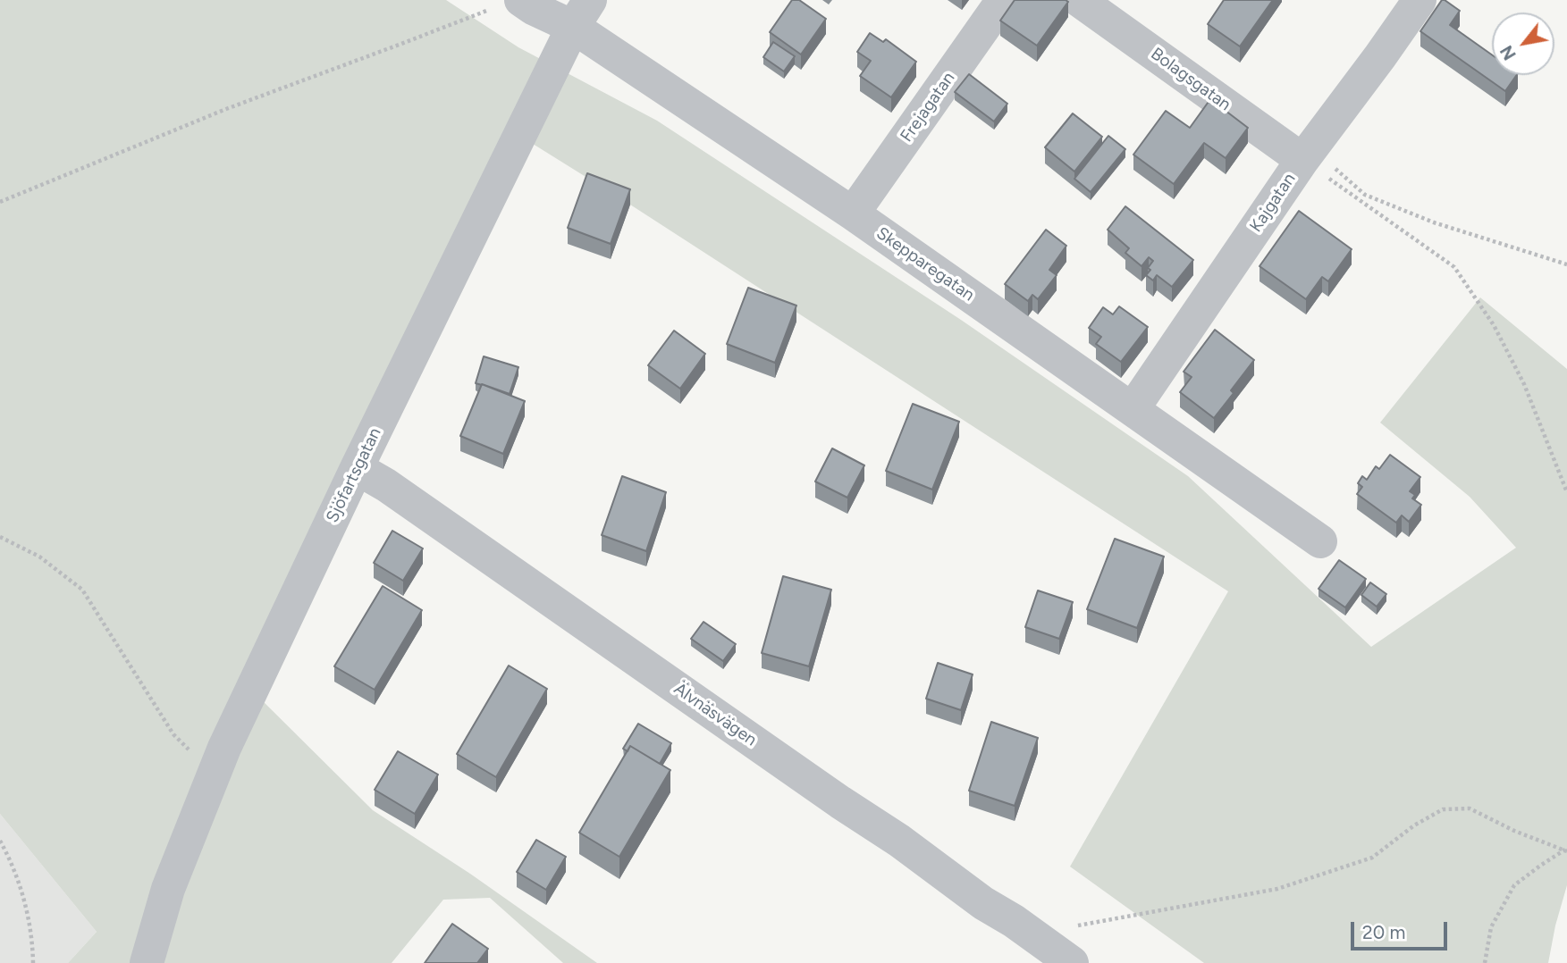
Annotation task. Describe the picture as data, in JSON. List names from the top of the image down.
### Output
{
  "streets": {
    "street": [
      "Bolagsgatan",
      "Frejagatan",
      "Kajgatan",
      "Skepparegatan",
      "Sjöfartsgatan",
      "Älvnäsvägen"
    ]
  },
  "crossings": [
    ["Bolagsgatan", "Kajgatan"],
    ["Frejagatan", "Skepparegatan"],
    ["Kajgatan", "Skepparegatan"],
    ["Skepparegatan", "Sjöfartsgatan"],
    ["Sjöfartsgatan", "Älvnäsvägen"]
  ],
  "scale_bar": "20 m",
  "north": "bottom left"
}
